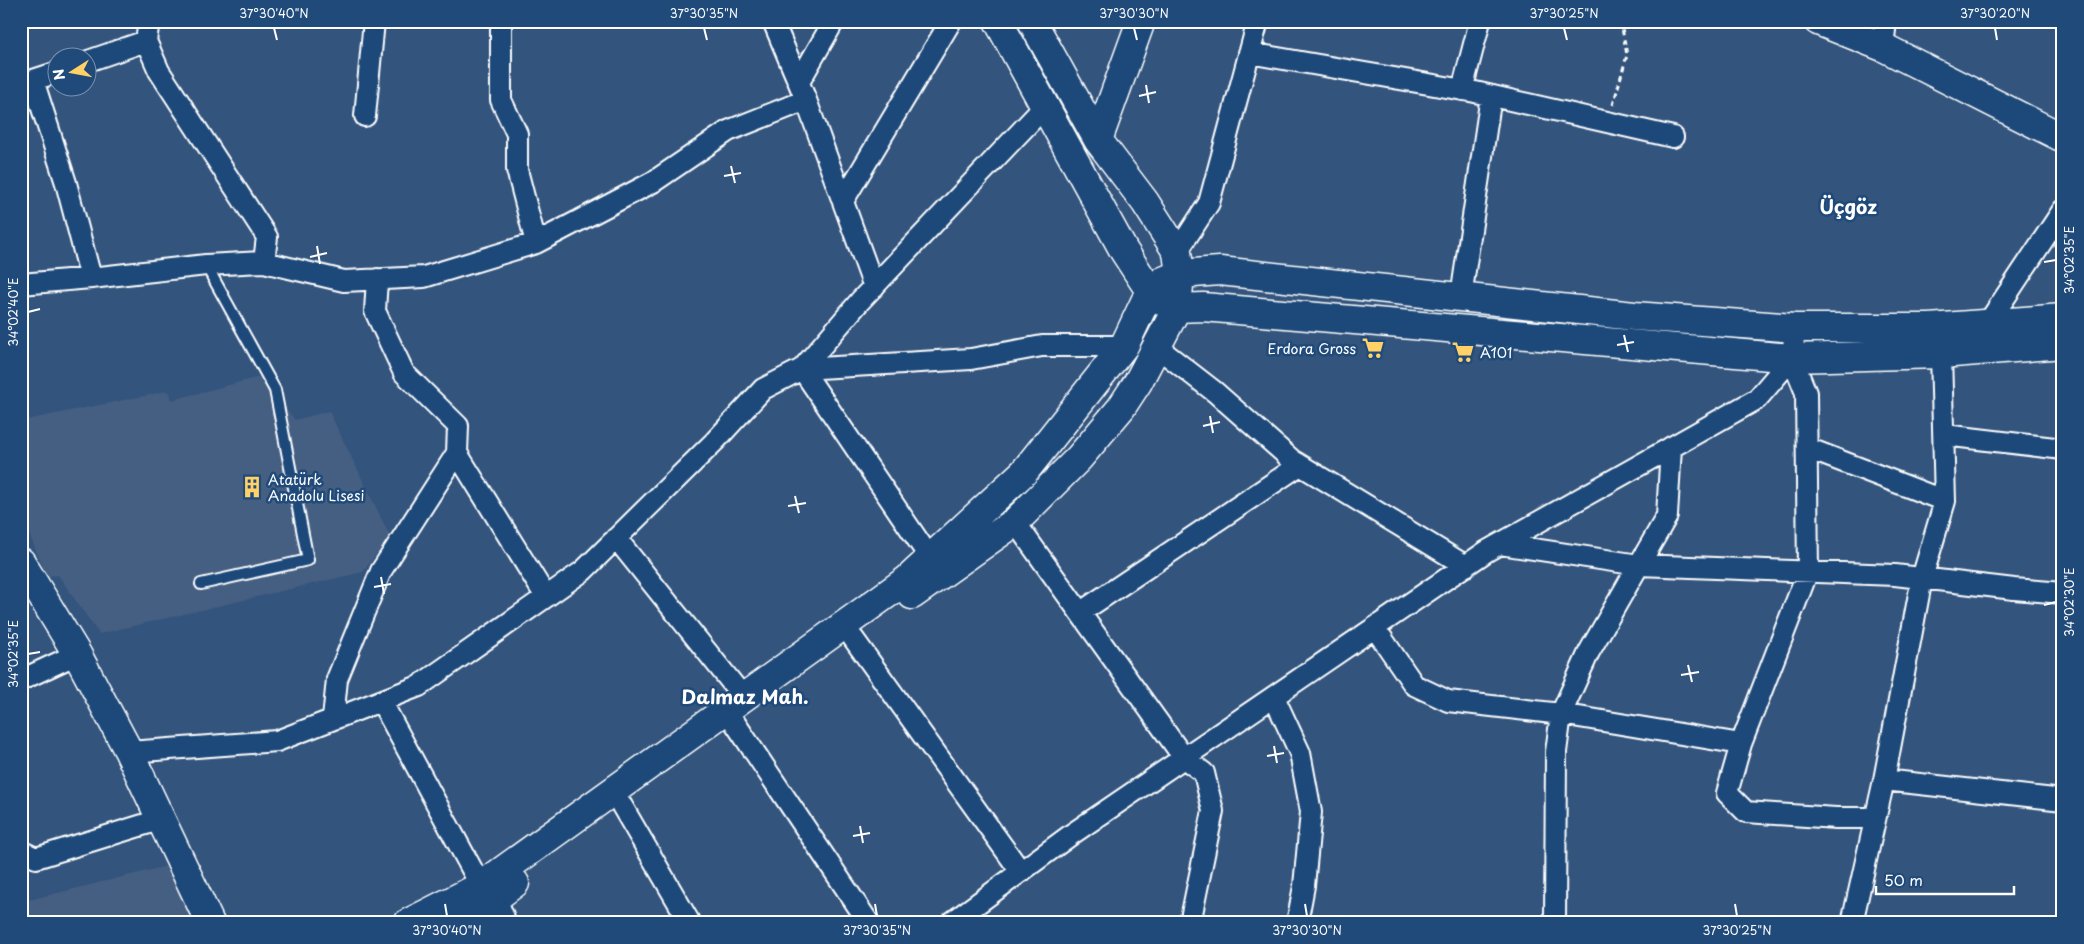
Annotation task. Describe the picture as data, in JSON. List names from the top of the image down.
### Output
{
  "districts": ["Üçgöz", "Dalmaz Mah."],
  "places": {
    "supermarket": ["Erdora Gross", "A101"],
    "building": ["Atatürk Anadolu Lisesi"]
  },
  "scale_bar": "50 m",
  "north": "left",
  "coordinates": [
    "37°30'40\"N",
    "37°30'35\"N",
    "37°30'30\"N",
    "37°30'25\"N",
    "37°30'20\"N",
    "34°02'35\"E",
    "34°02'40\"E",
    "34°02'30\"E"
  ]
}
